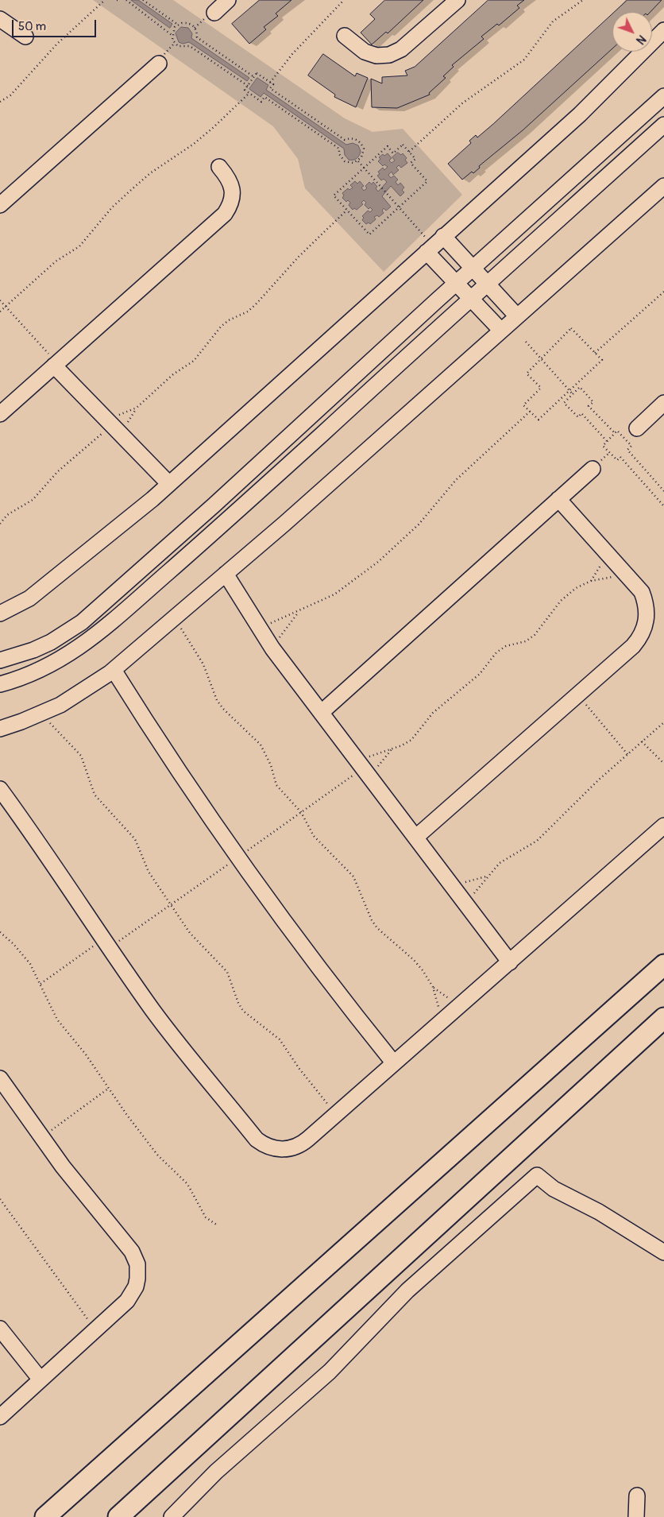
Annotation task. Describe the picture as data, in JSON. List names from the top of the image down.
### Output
{
  "scale_bar": "50 m",
  "north": "bottom right"
}
